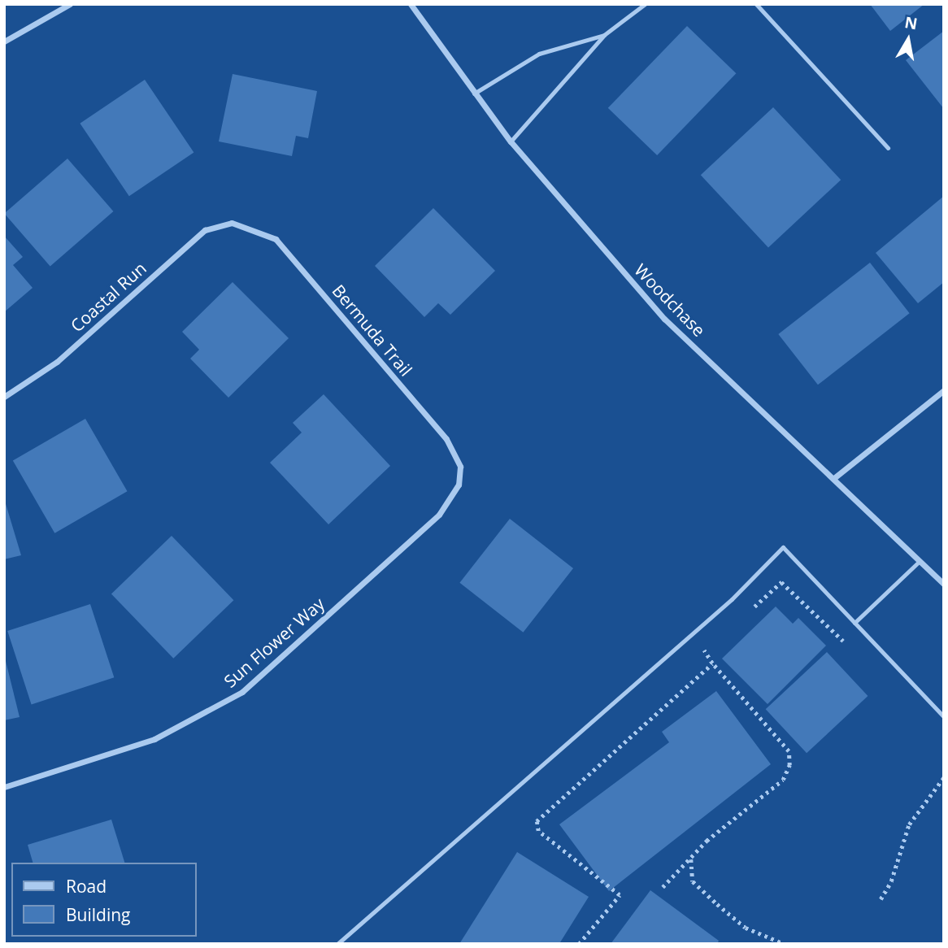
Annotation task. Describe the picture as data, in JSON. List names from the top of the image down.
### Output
{
  "streets": {
    "street": [
      "Coastal Run",
      "Woodchase",
      "Bermuda Trail",
      "Sun Flower Way"
    ]
  },
  "crossings": [
    ["Coastal Run", "Bermuda Trail"],
    ["Bermuda Trail", "Sun Flower Way"]
  ],
  "legend": ["Road", "Building"],
  "north": "top"
}
